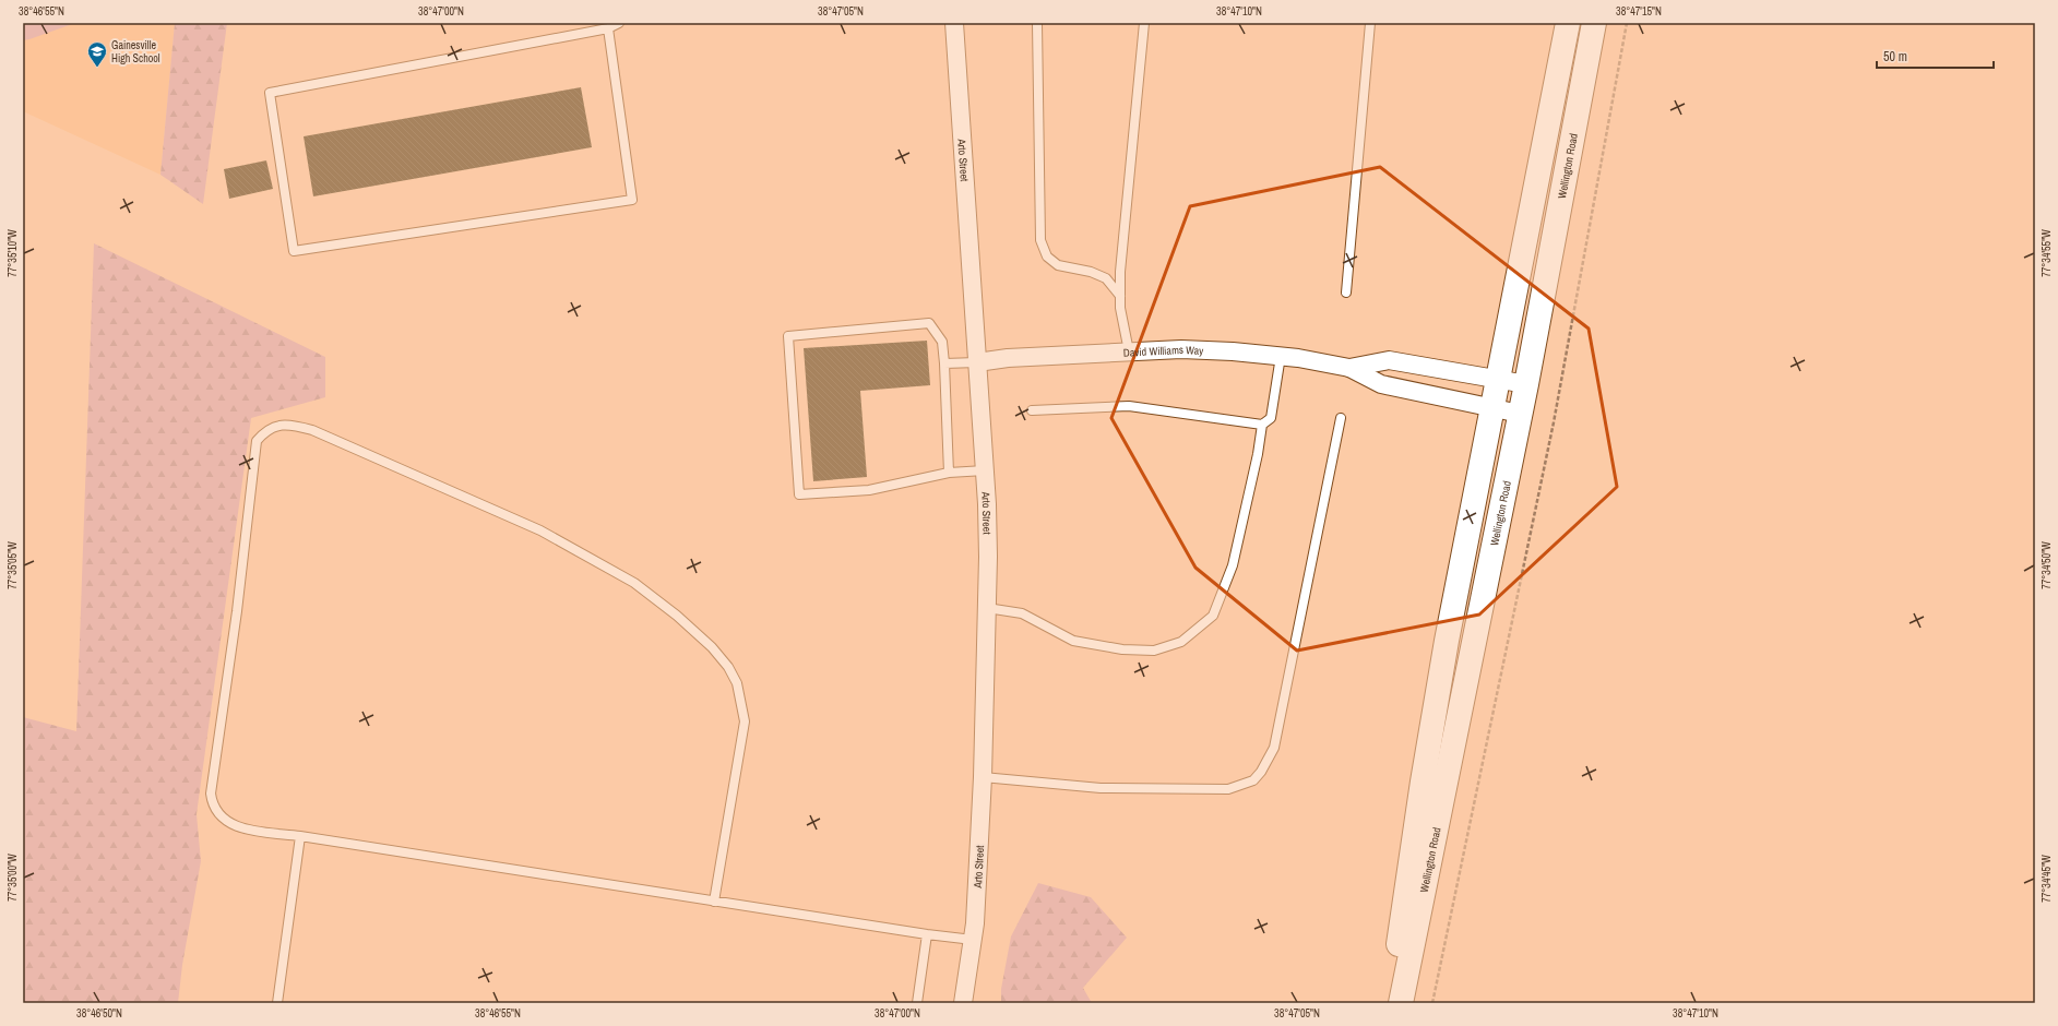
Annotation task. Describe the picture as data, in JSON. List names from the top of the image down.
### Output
{
  "streets": {
    "main road": ["Wellington Road"],
    "street": ["Arto Street", "David Williams Way"]
  },
  "crossings": [
    ["Arto Street", "David Williams Way"],
    ["Wellington Road", "David Williams Way"]
  ],
  "places": {
    "school or university": ["Gainesville High School"]
  },
  "scale_bar": "50 m",
  "coordinates": [
    "38°46'55\"N",
    "38°47'00\"N",
    "38°47'05\"N",
    "38°47'10\"N",
    "38°47'15\"N",
    "77°35'10\"W",
    "77°34'55\"W",
    "77°35'05\"W",
    "77°34'50\"W",
    "77°35'00\"W",
    "77°34'45\"W",
    "38°46'50\"N"
  ]
}
